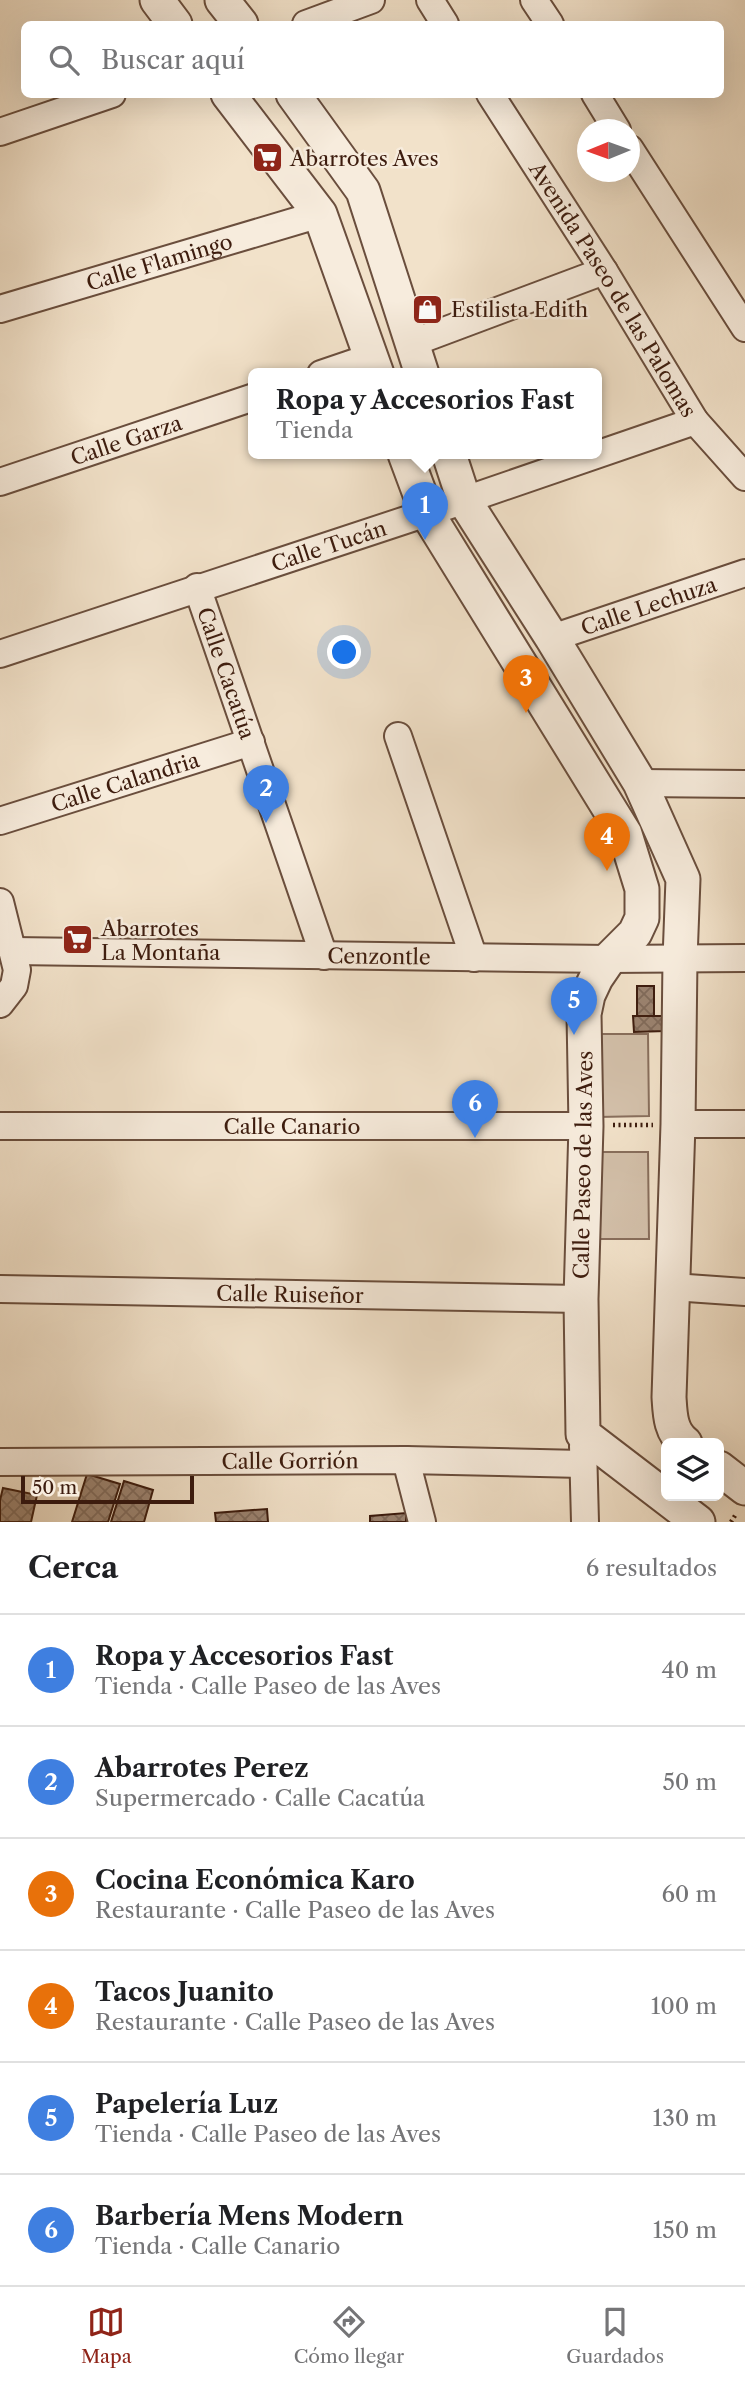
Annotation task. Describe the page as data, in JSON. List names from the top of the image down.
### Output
{
  "streets": {
    "street": [
      "Calle Flamingo",
      "Avenida Paseo de las Palomas",
      "Calle Garza",
      "Calle Tucán",
      "Calle Lechuza",
      "Calle Cacatúa",
      "Calle Calandria",
      "Cenzontle",
      "Calle Canario",
      "Calle Paseo de las Aves",
      "Calle Ruiseñor",
      "Calle Gorrión"
    ]
  },
  "crossings": [
    ["Avenida Paseo de las Palomas", "Calle Tucán"],
    ["Calle Tucán", "Calle Cacatúa"],
    ["Calle Tucán", "Calle Paseo de las Aves"],
    ["Calle Cacatúa", "Calle Calandria"],
    ["Calle Cacatúa", "Cenzontle"],
    ["Cenzontle", "Calle Paseo de las Aves"],
    ["Calle Canario", "Calle Paseo de las Aves"],
    ["Calle Paseo de las Aves", "Calle Ruiseñor"],
    ["Calle Paseo de las Aves", "Calle Gorrión"]
  ],
  "places": {
    "supermarket": ["Abarrotes Aves", "Abarrotes La Montaña"],
    "shop": ["Estilista Edith"]
  },
  "scale_bar": "50 m",
  "north": "left",
  "page": {
    "search": "Buscar aquí",
    "popup": ["Ropa y Accesorios Fast", "Tienda"],
    "pins": [
      "1",
      "3",
      "2",
      "4",
      "5",
      "6"
    ],
    "scale": "50 m",
    "heading": ["Cerca", "6 resultados"],
    "list": [
      {
        "mark": "1",
        "name": "Ropa y Accesorios Fast",
        "note": "Tienda · Calle Paseo de las Aves",
        "value": "40 m"
      },
      {
        "mark": "2",
        "name": "Abarrotes Perez",
        "note": "Supermercado · Calle Cacatúa",
        "value": "50 m"
      },
      {
        "mark": "3",
        "name": "Cocina Económica Karo",
        "note": "Restaurante · Calle Paseo de las Aves",
        "value": "60 m"
      },
      {
        "mark": "4",
        "name": "Tacos Juanito",
        "note": "Restaurante · Calle Paseo de las Aves",
        "value": "100 m"
      },
      {
        "mark": "5",
        "name": "Papelería Luz",
        "note": "Tienda · Calle Paseo de las Aves",
        "value": "130 m"
      },
      {
        "mark": "6",
        "name": "Barbería Mens Modern",
        "note": "Tienda · Calle Canario",
        "value": "150 m"
      }
    ],
    "nav": ["Mapa", "Cómo llegar", "Guardados"]
  }
}
